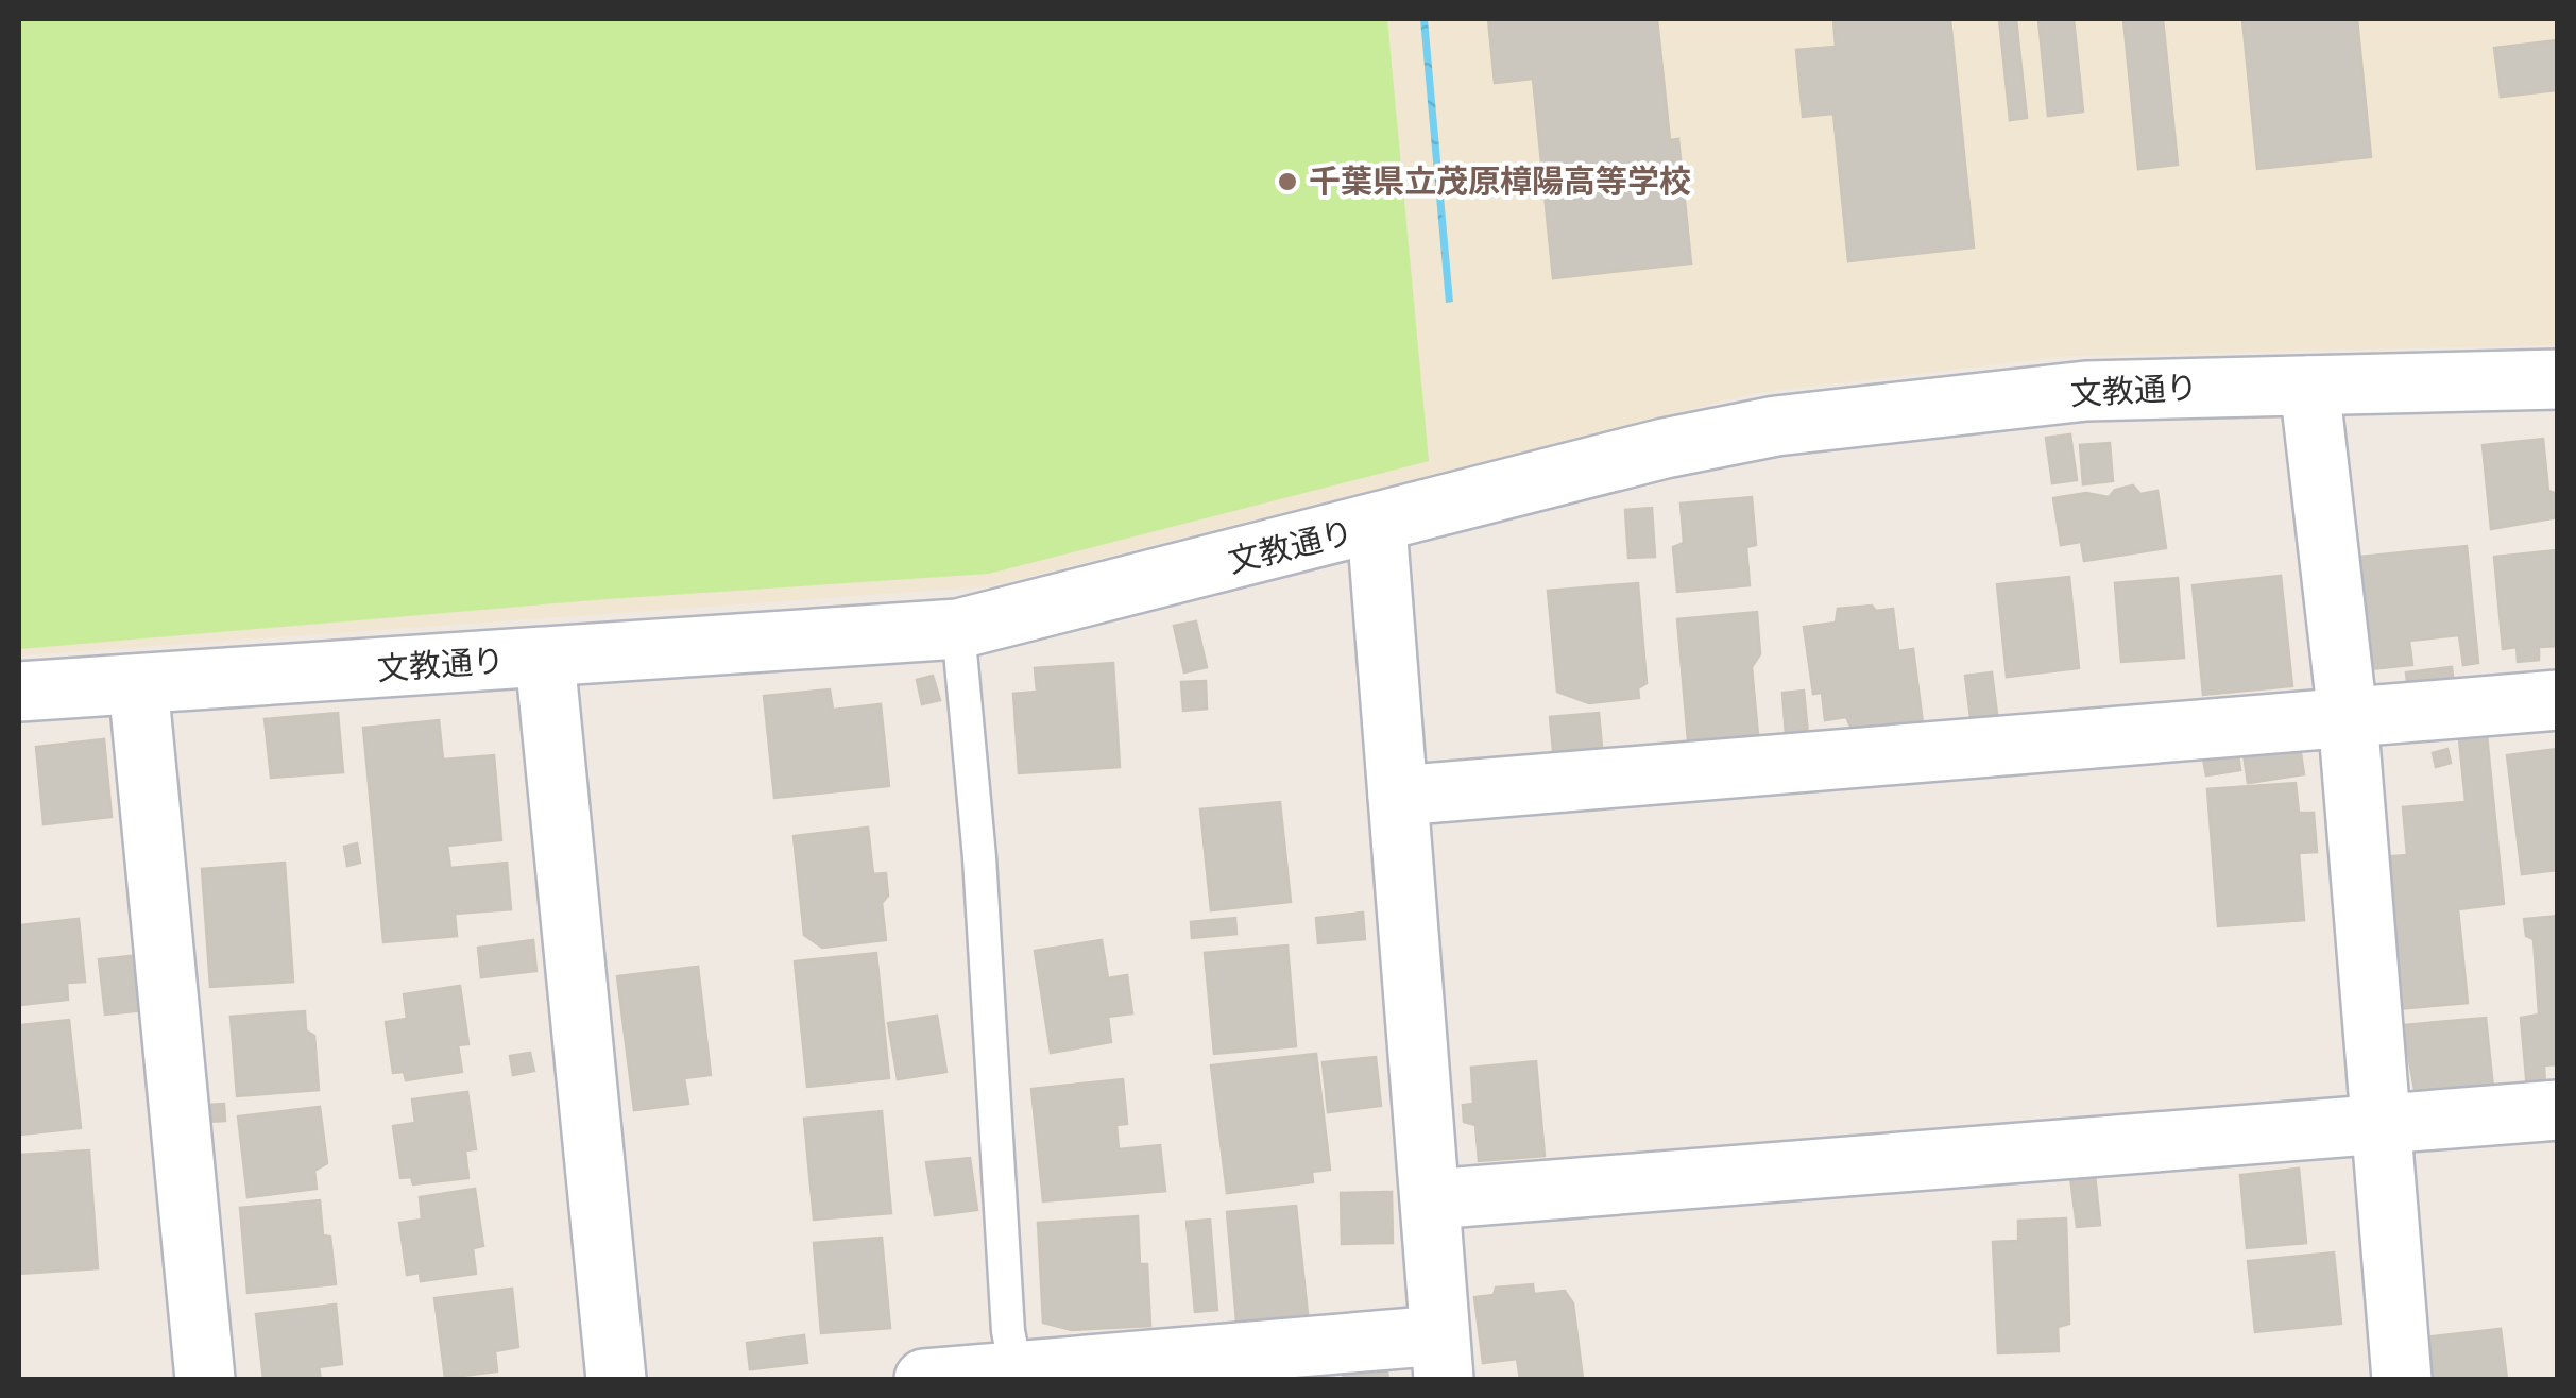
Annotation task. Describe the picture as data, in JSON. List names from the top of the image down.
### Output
{
  "streets": {
    "street": ["文教通り"]
  },
  "places": ["千葉県立茂原樟陽高等学校"]
}
